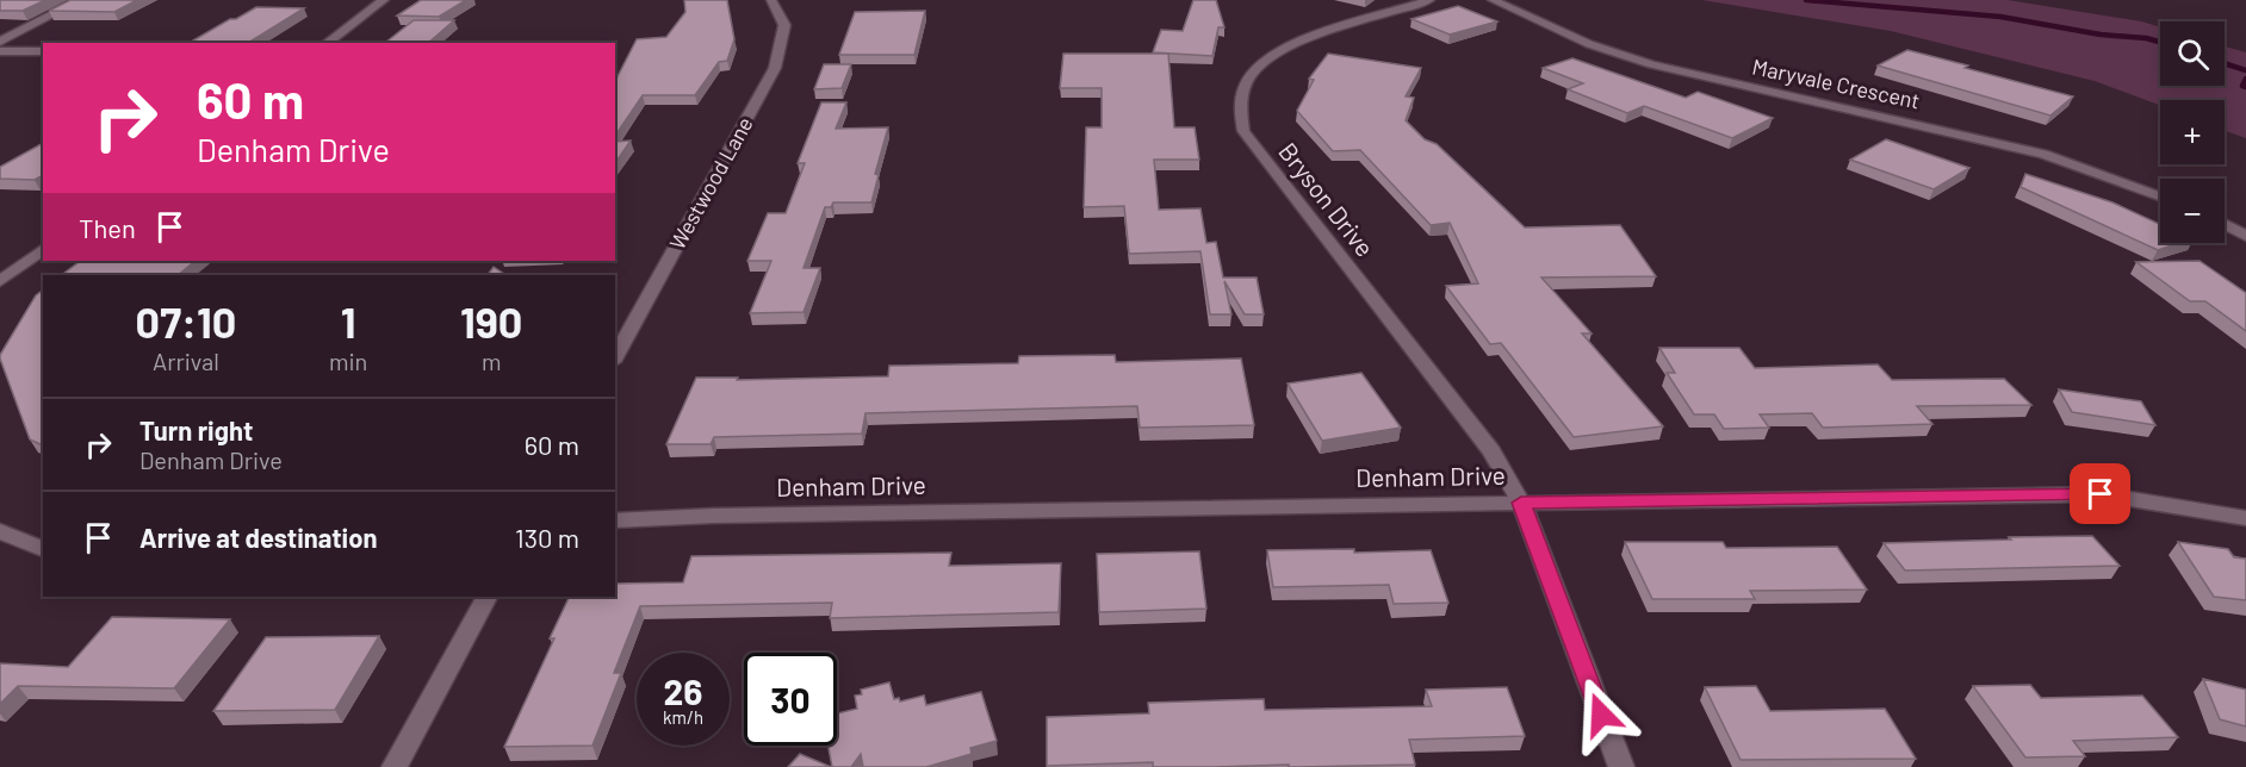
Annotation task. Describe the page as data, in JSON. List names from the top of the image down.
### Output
{
  "streets": {
    "street": [
      "Maryvale Crescent",
      "Westwood Lane",
      "Bryson Drive",
      "Denham Drive"
    ]
  },
  "crossings": [
    ["Bryson Drive", "Denham Drive"]
  ],
  "page": {
    "map_buttons": ["+", "−"],
    "turn": ["60 m", "Denham Drive"],
    "then": "Then",
    "eta": [
      "07:10",
      "Arrival",
      "1",
      "min",
      "190",
      "m"
    ],
    "list": [
      {
        "name": "Turn right",
        "note": "Denham Drive",
        "value": "60 m"
      },
      {
        "name": "Arrive at destination",
        "value": "130 m"
      }
    ],
    "speed": "26 km/h",
    "limit": "30"
  }
}
